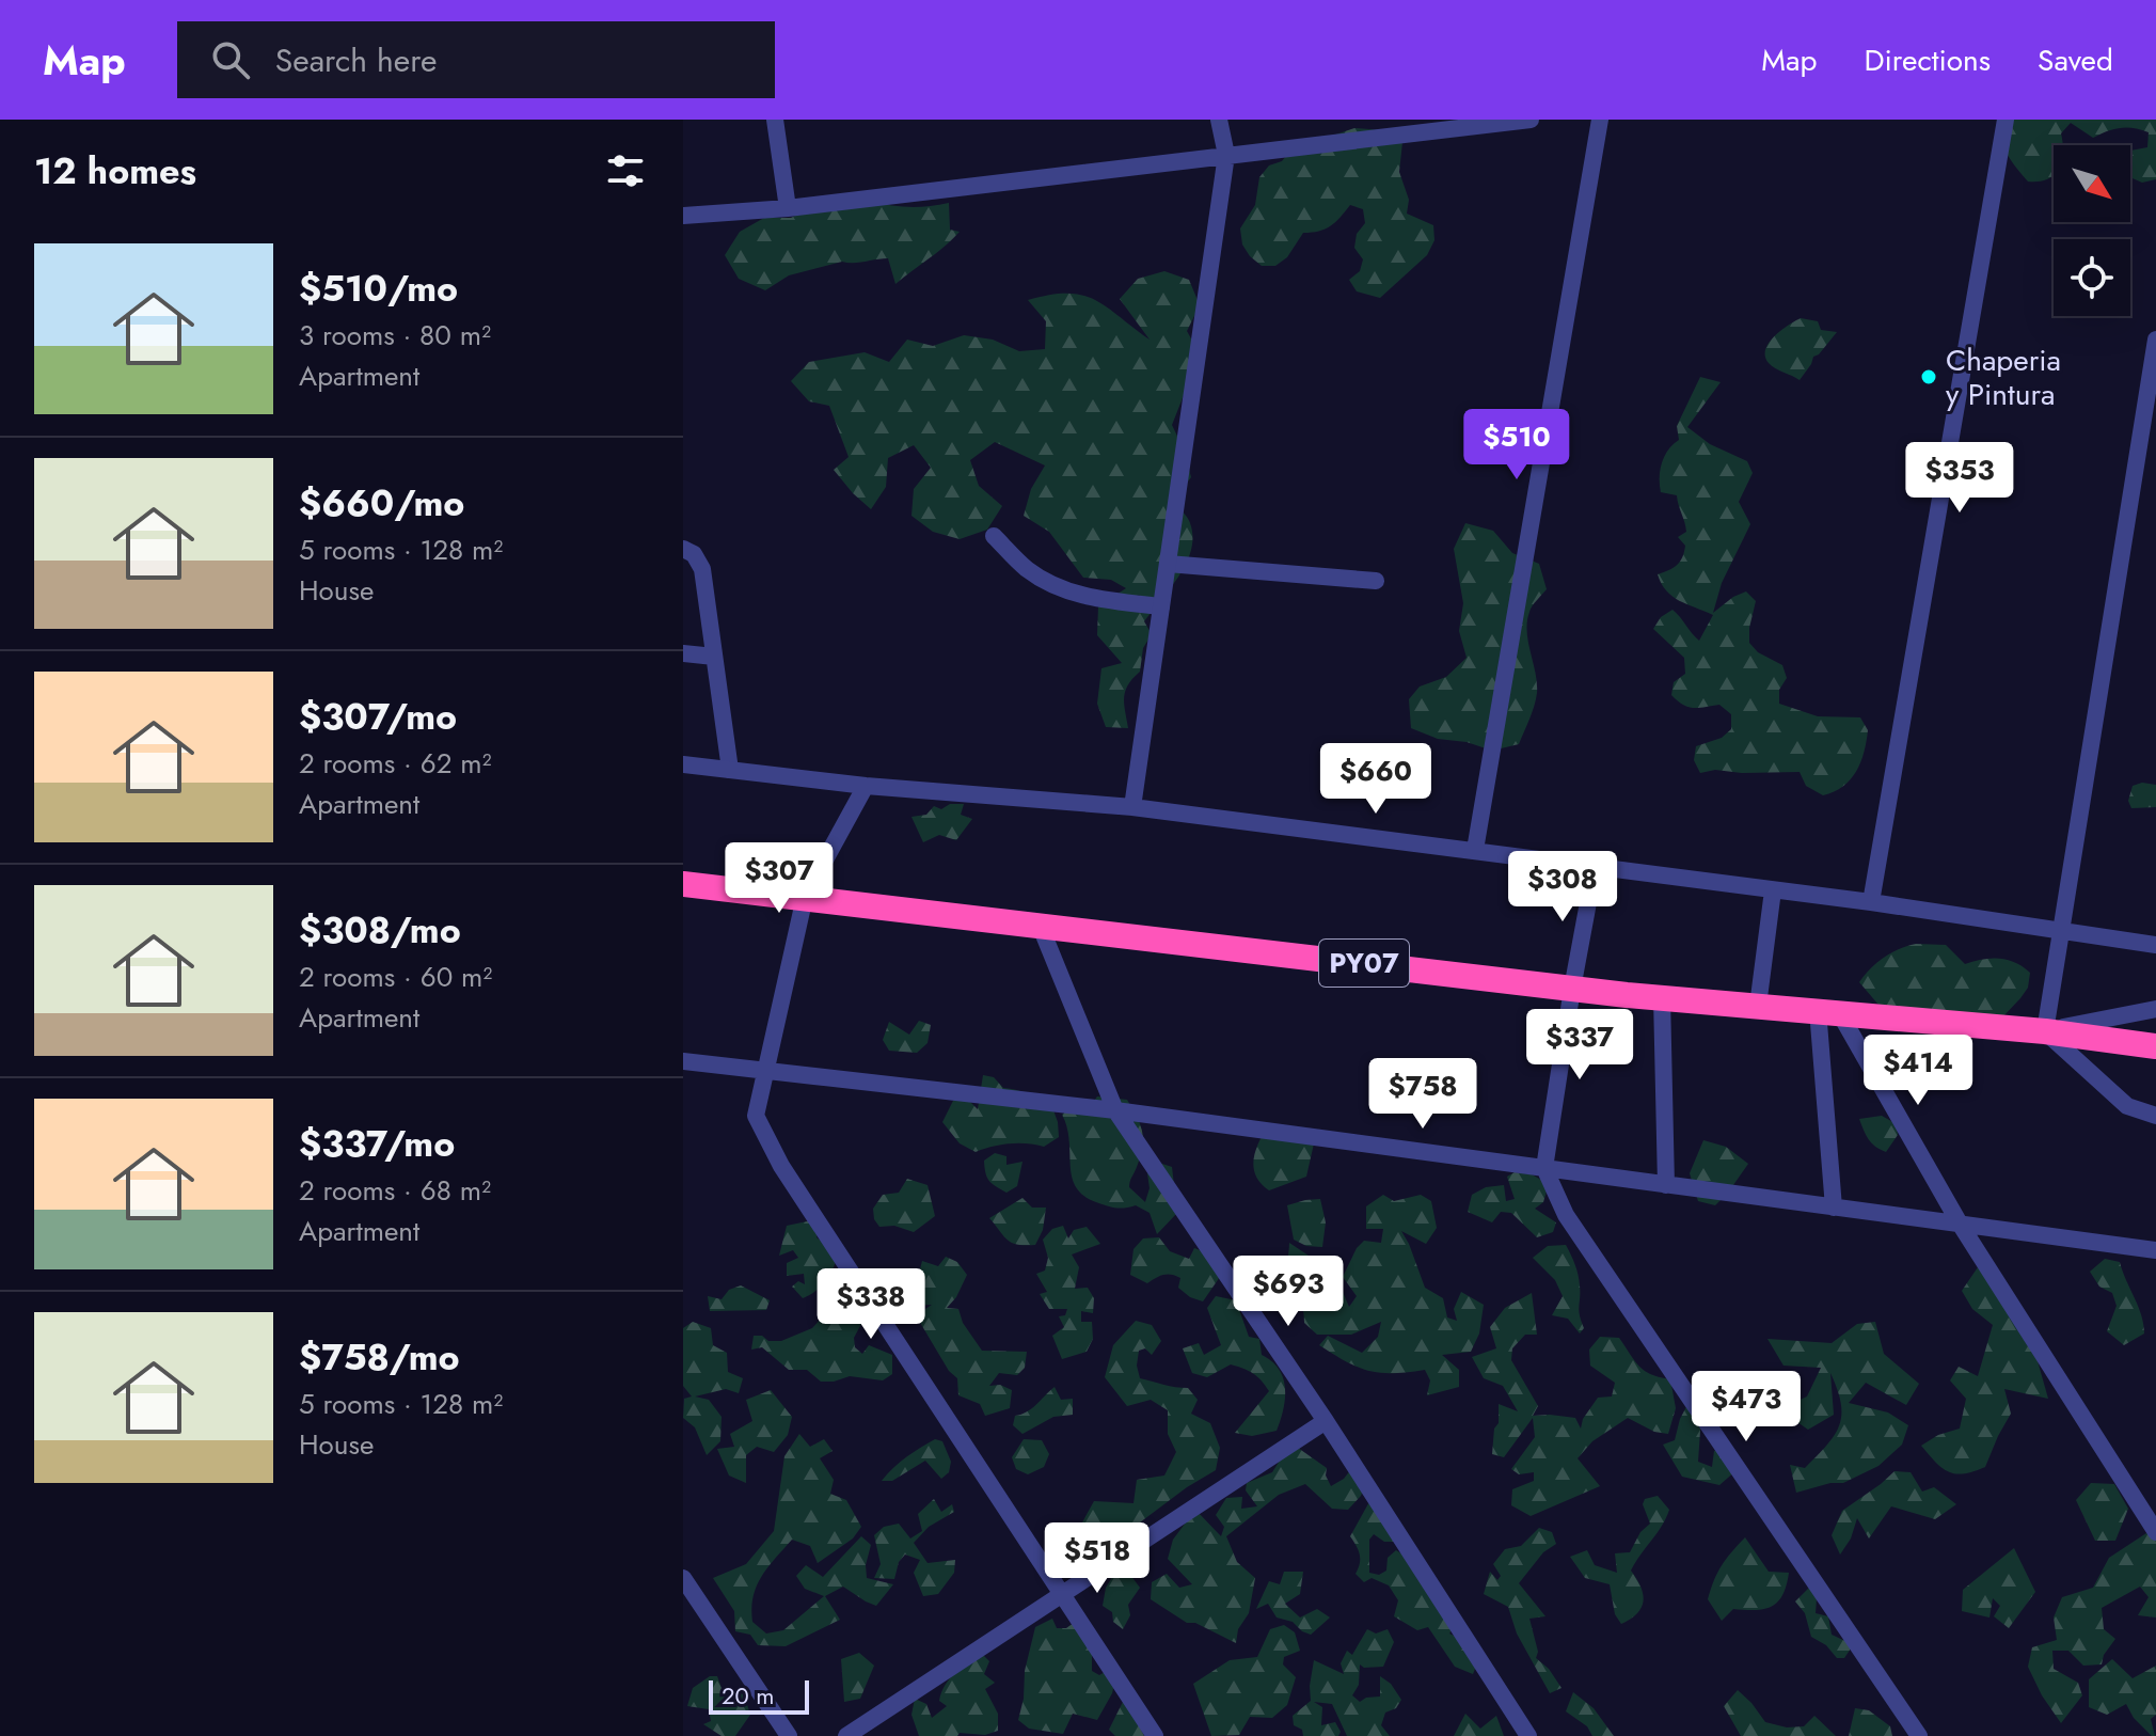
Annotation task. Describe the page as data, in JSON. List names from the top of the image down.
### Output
{
  "streets": {
    "highway": ["PY07"]
  },
  "places": ["Chaperia y Pintura"],
  "scale_bar": "20 m",
  "north": "bottom right",
  "page": {
    "header": "Map",
    "search": "Search here",
    "nav": ["Map", "Directions", "Saved"],
    "heading": "12 homes",
    "list": [
      {
        "name": "$510/mo",
        "note": "3 rooms · 80 m² · Apartment"
      },
      {
        "name": "$660/mo",
        "note": "5 rooms · 128 m² · House"
      },
      {
        "name": "$307/mo",
        "note": "2 rooms · 62 m² · Apartment"
      },
      {
        "name": "$308/mo",
        "note": "2 rooms · 60 m² · Apartment"
      },
      {
        "name": "$337/mo",
        "note": "2 rooms · 68 m² · Apartment"
      },
      {
        "name": "$758/mo",
        "note": "5 rooms · 128 m² · House"
      }
    ],
    "price": [
      "$510",
      "$353",
      "$660",
      "$307",
      "$308",
      "$337",
      "$414",
      "$758",
      "$693",
      "$338",
      "$473",
      "$518"
    ],
    "scale": "20 m"
  }
}
